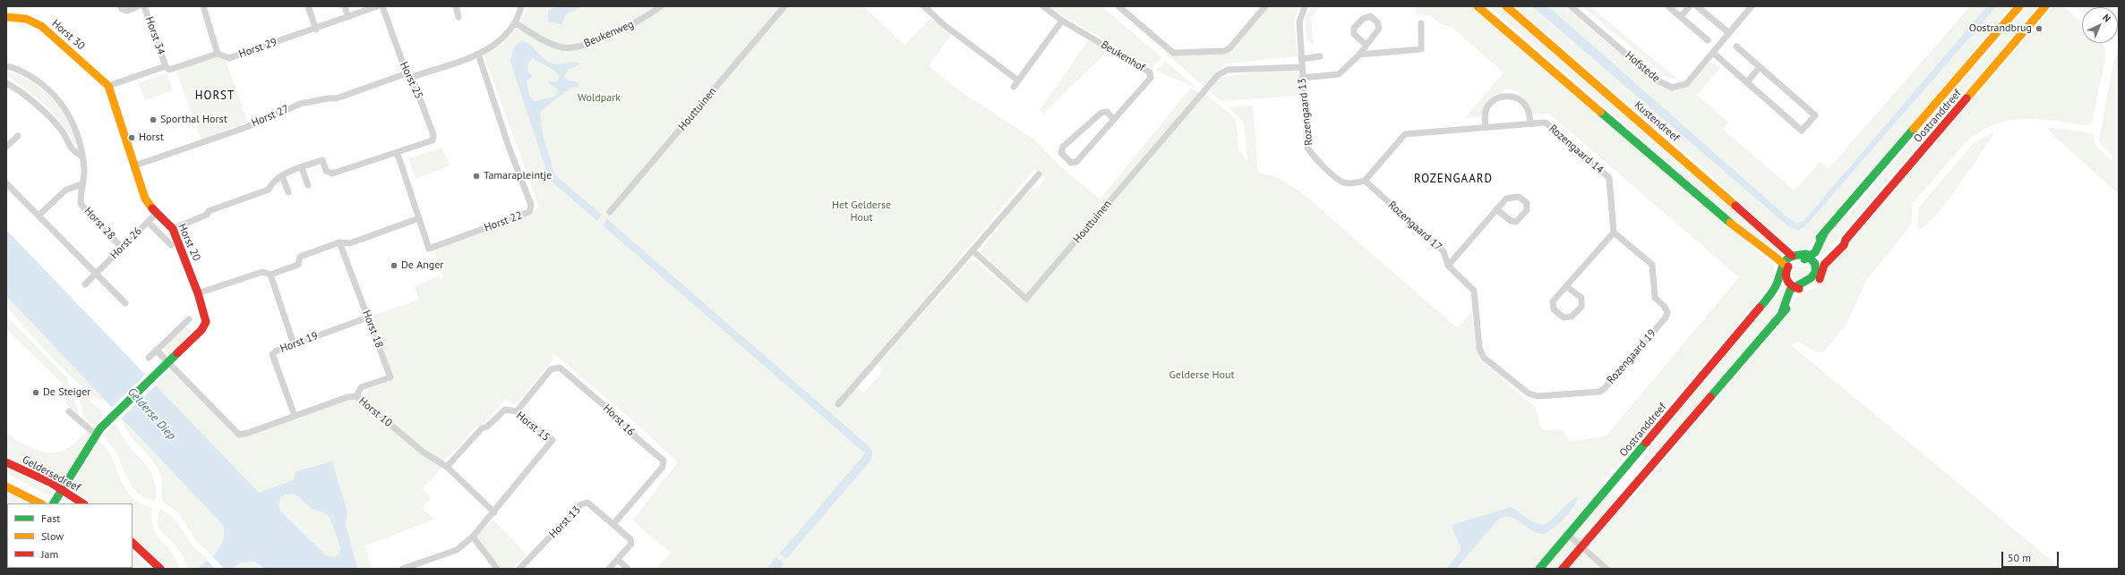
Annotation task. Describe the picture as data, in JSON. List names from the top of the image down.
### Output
{
  "streets": {
    "main road": [
      "Horst 30",
      "Oostranddreef",
      "Kustendreef",
      "Horst 20",
      "Geldersedreef"
    ],
    "street": [
      "Beukenweg",
      "Horst 34",
      "Horst 29",
      "Beukenhof",
      "Hofstede",
      "Horst 25",
      "Houttuinen",
      "Rozengaard 13",
      "Horst 27",
      "Rozengaard 14",
      "Horst 22",
      "Horst 28",
      "Rozengaard 17",
      "Horst 26",
      "Horst 18",
      "Horst 19",
      "Rozengaard 19",
      "Horst 10",
      "Horst 16",
      "Horst 15",
      "Horst 13"
    ]
  },
  "crossings": [
    ["Horst 30", "Horst 29"],
    ["Horst 30", "Horst 20"],
    ["Horst 34", "Horst 29"],
    ["Horst 29", "Horst 20"],
    ["Horst 25", "Horst 27"],
    ["Horst 25", "Horst 22"],
    ["Horst 25", "Horst 20"],
    ["Houttuinen", "Rozengaard 13"],
    ["Rozengaard 13", "Rozengaard 14"],
    ["Rozengaard 13", "Rozengaard 17"],
    ["Horst 27", "Horst 20"],
    ["Rozengaard 14", "Rozengaard 17"],
    ["Rozengaard 14", "Rozengaard 19"],
    ["Horst 28", "Horst 26"],
    ["Rozengaard 17", "Rozengaard 19"],
    ["Horst 20", "Horst 26"],
    ["Horst 20", "Horst 10"],
    ["Horst 20", "Geldersedreef"],
    ["Horst 18", "Horst 19"],
    ["Horst 18", "Horst 10"],
    ["Horst 19", "Horst 10"],
    ["Horst 10", "Horst 15"],
    ["Horst 16", "Horst 15"],
    ["Horst 16", "Horst 13"]
  ],
  "districts": ["HORST", "ROZENGAARD"],
  "water": ["Gelderse Diep"],
  "parks": ["Woldpark", "Het Gelderse Hout", "Gelderse Hout"],
  "places": [
    "Oostrandbrug",
    "Sporthal Horst",
    "Horst",
    "Tamarapleintje",
    "De Anger",
    "De Steiger"
  ],
  "legend": ["Fast", "Slow", "Jam"],
  "scale_bar": "50 m",
  "north": "top right"
}
